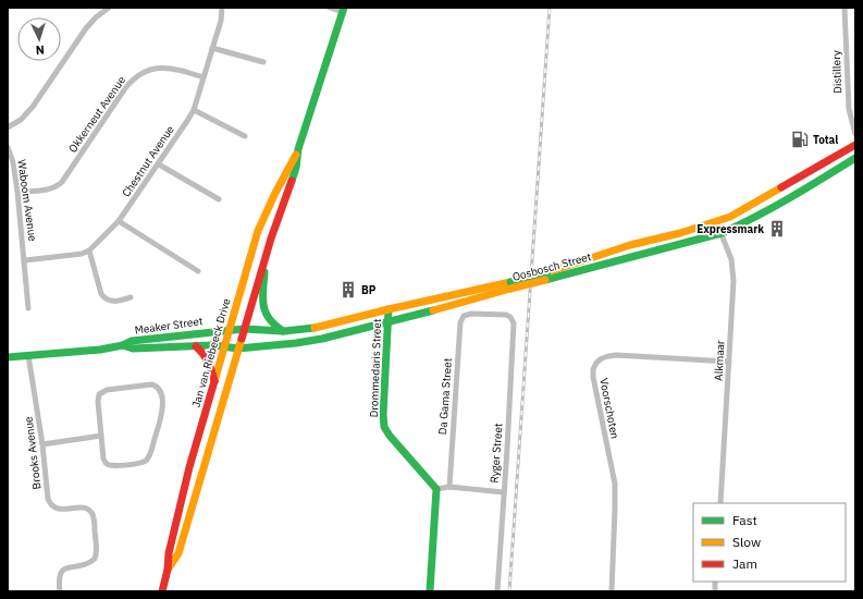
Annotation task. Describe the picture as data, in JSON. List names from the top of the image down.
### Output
{
  "streets": {
    "main road": [
      "Oosbosch Street",
      "Meaker Street",
      "Jan van Riebeeck Drive",
      "Drommedaris Street"
    ],
    "street": [
      "Distillery",
      "Okkerneut Avenue",
      "Chestnut Avenue",
      "Waboom Avenue",
      "Alkmaar",
      "Da Gama Street",
      "Voorschoten",
      "Brooks Avenue",
      "Ryger Street"
    ]
  },
  "crossings": [
    ["Okkerneut Avenue", "Chestnut Avenue"],
    ["Okkerneut Avenue", "Waboom Avenue"],
    ["Chestnut Avenue", "Waboom Avenue"],
    ["Oosbosch Street", "Meaker Street"],
    ["Oosbosch Street", "Jan van Riebeeck Drive"],
    ["Oosbosch Street", "Alkmaar"],
    ["Oosbosch Street", "Drommedaris Street"],
    ["Meaker Street", "Jan van Riebeeck Drive"],
    ["Meaker Street", "Brooks Avenue"],
    ["Alkmaar", "Voorschoten"],
    ["Da Gama Street", "Ryger Street"]
  ],
  "places": {
    "fuel station": ["Total"],
    "building": ["Expressmark", "BP"]
  },
  "legend": ["Fast", "Slow", "Jam"],
  "north": "bottom"
}
